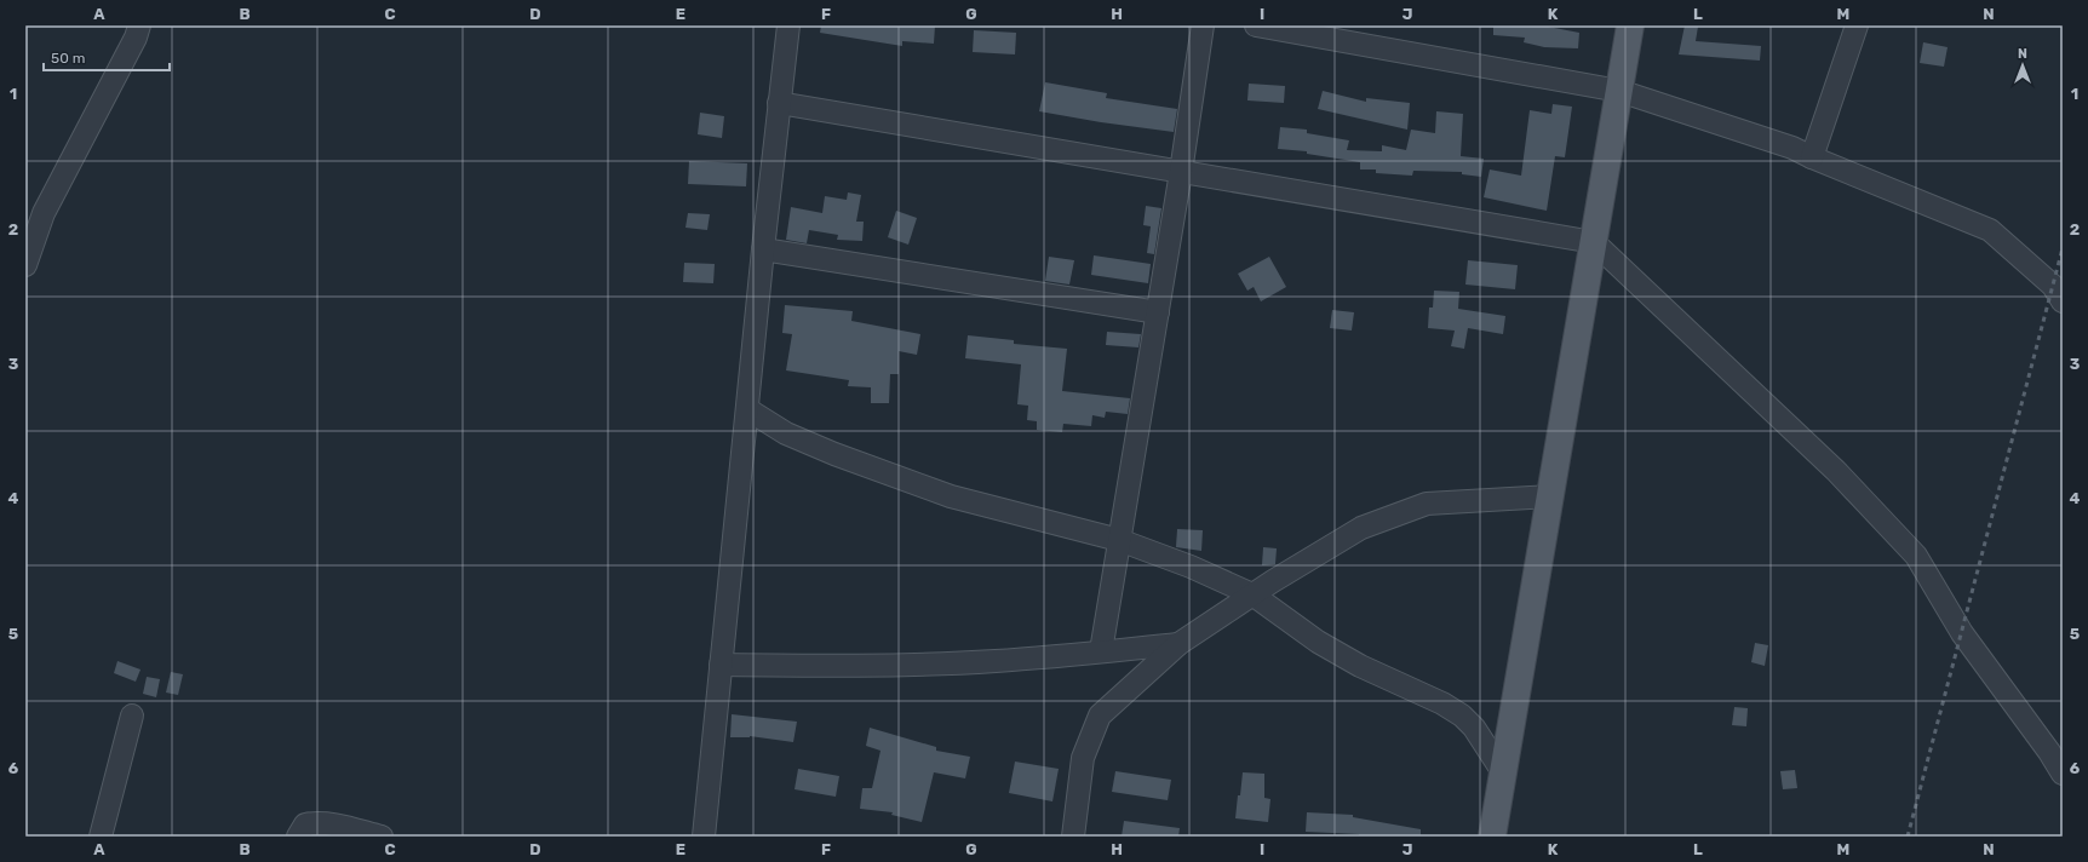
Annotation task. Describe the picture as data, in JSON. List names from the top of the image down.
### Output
{
  "scale_bar": "50 m",
  "north": "top",
  "grid": {
    "columns": [
      "A",
      "B",
      "C",
      "D",
      "E",
      "F",
      "G",
      "H",
      "I",
      "J",
      "K",
      "L",
      "M",
      "N"
    ],
    "rows": [
      "1",
      "2",
      "3",
      "4",
      "5",
      "6"
    ]
  }
}
